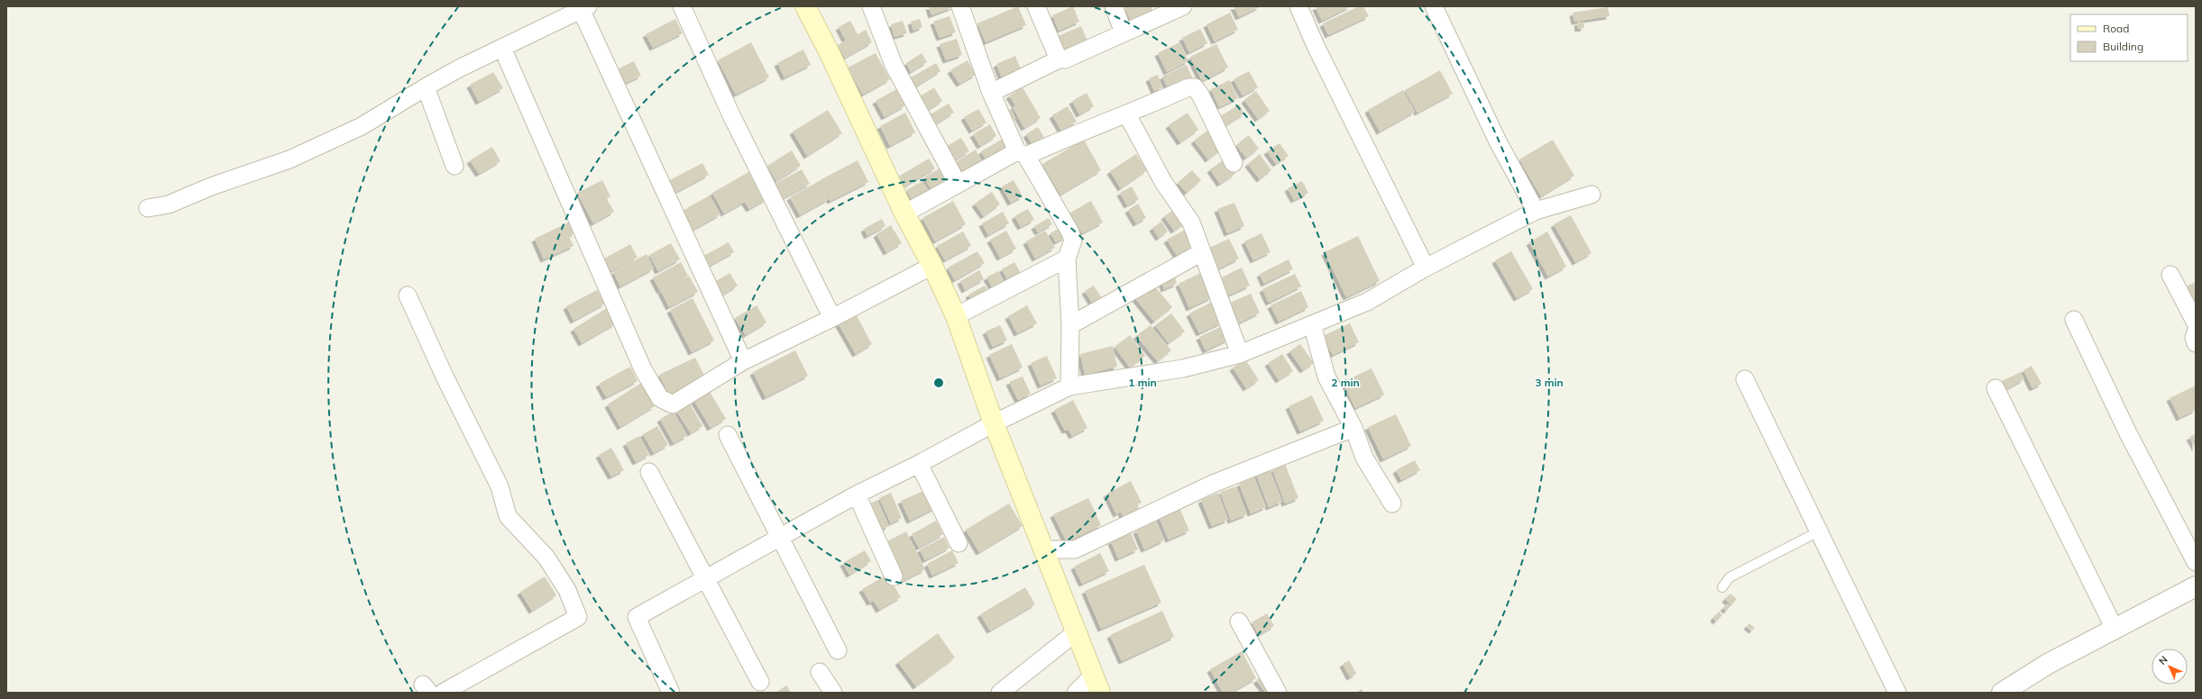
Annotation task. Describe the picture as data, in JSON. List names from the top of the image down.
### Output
{
  "legend": ["Road", "Building"],
  "north": "top left",
  "rings": ["1 min", "2 min", "3 min"]
}
